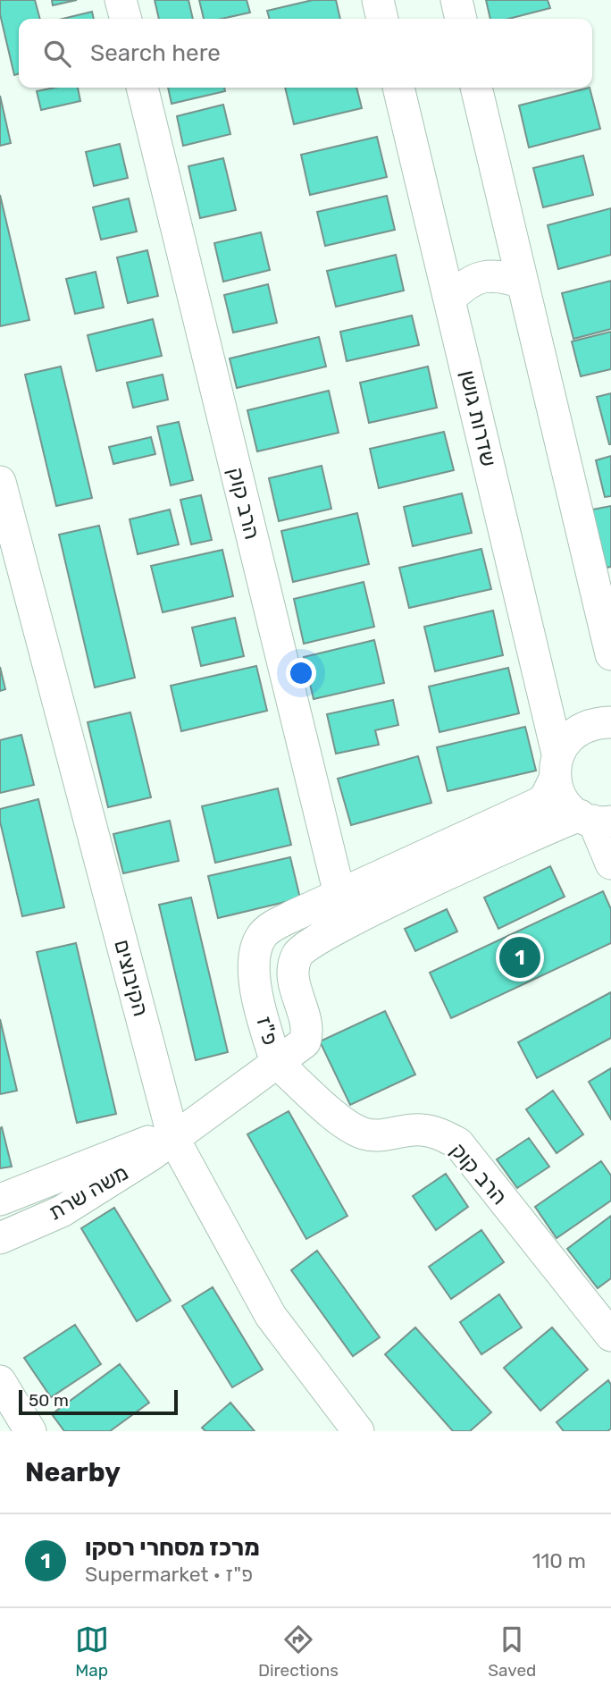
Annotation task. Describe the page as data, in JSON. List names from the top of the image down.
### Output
{
  "streets": {
    "street": [
      "שדרות גושן",
      "הרב קוק",
      "הקיבוצים",
      "פ\"ז",
      "משה שרת"
    ]
  },
  "crossings": [
    ["שדרות גושן", "פ\"ז"],
    ["הרב קוק", "פ\"ז"],
    ["הרב קוק", "משה שרת"],
    ["הקיבוצים", "משה שרת"],
    ["פ\"ז", "משה שרת"]
  ],
  "scale_bar": "50 m",
  "page": {
    "search": "Search here",
    "pins": "1",
    "scale": "50 m",
    "heading": "Nearby",
    "list": [
      {
        "mark": "1",
        "name": "מרכז מסחרי רסקו",
        "note": "Supermarket · פ\"ז",
        "value": "110 m"
      }
    ],
    "nav": ["Map", "Directions", "Saved"]
  }
}
